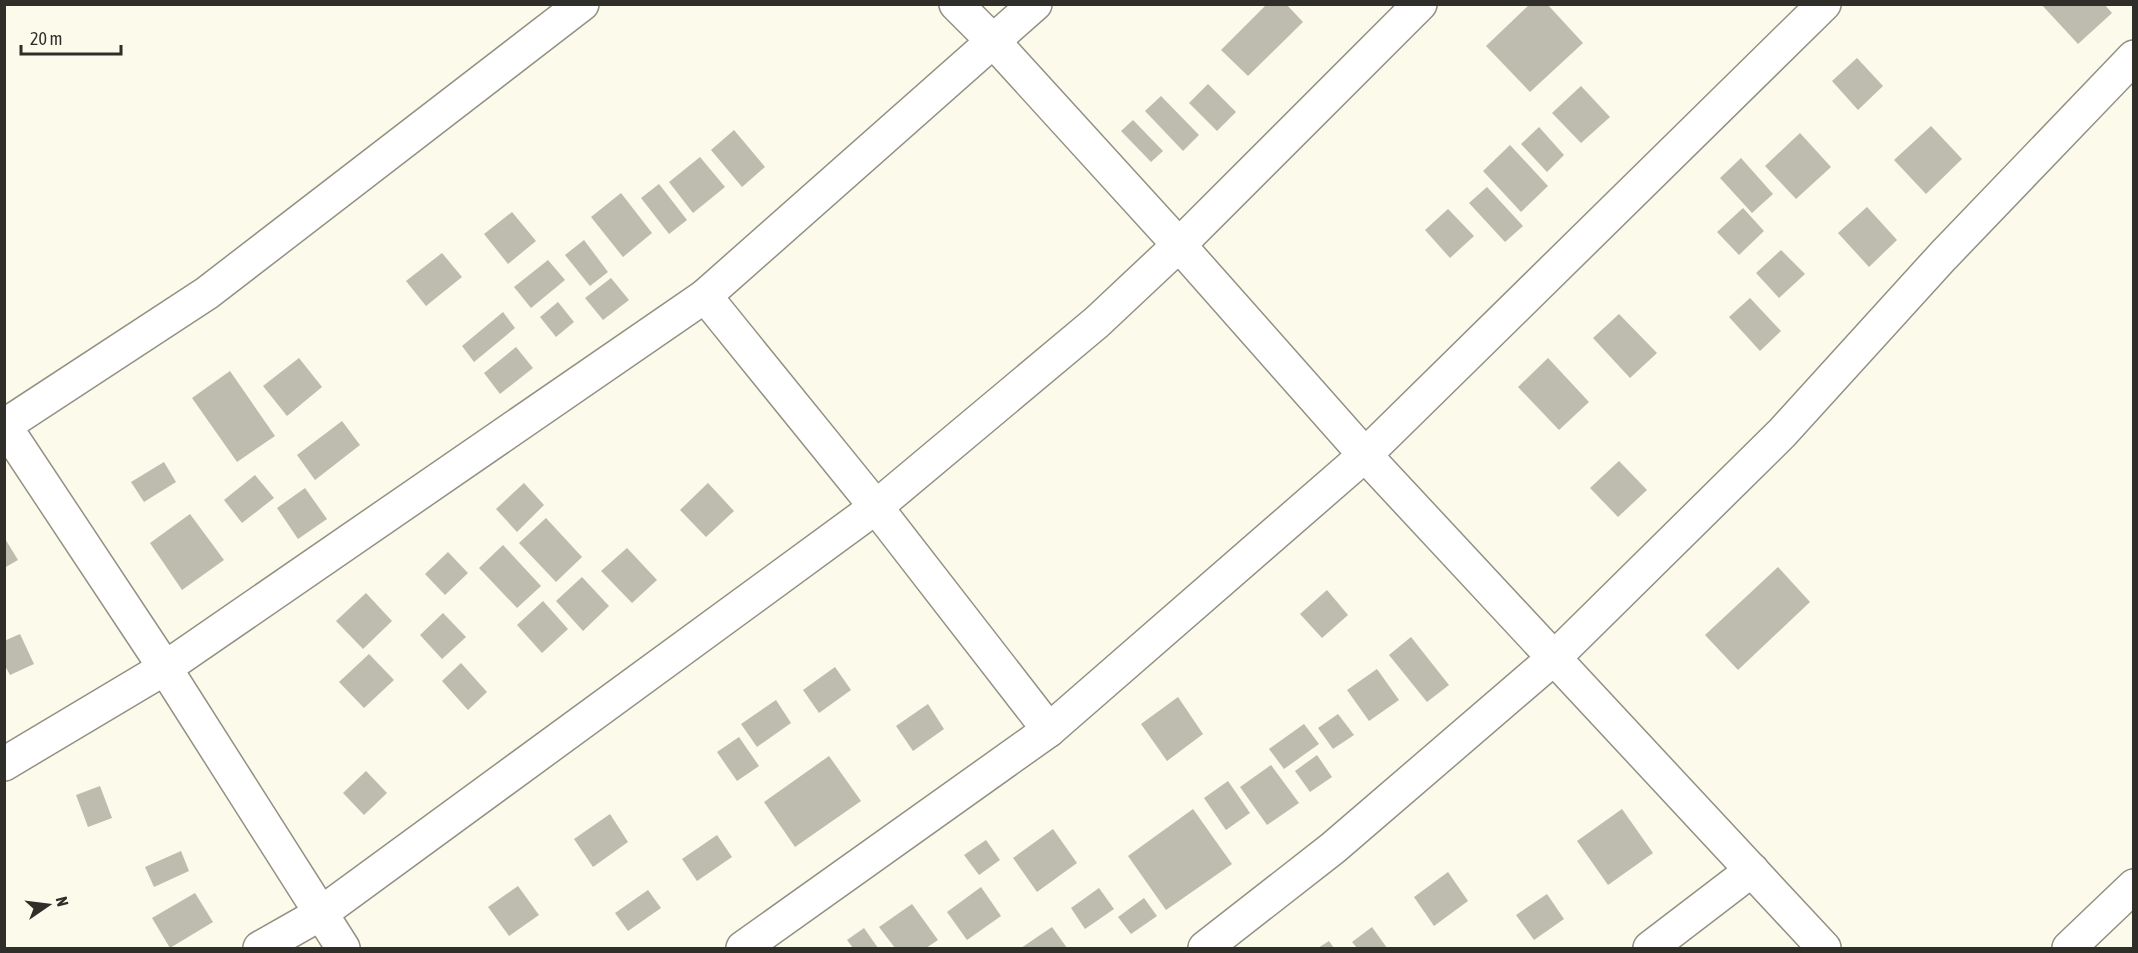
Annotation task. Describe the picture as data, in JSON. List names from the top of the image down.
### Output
{
  "scale_bar": "20 m",
  "north": "right"
}
